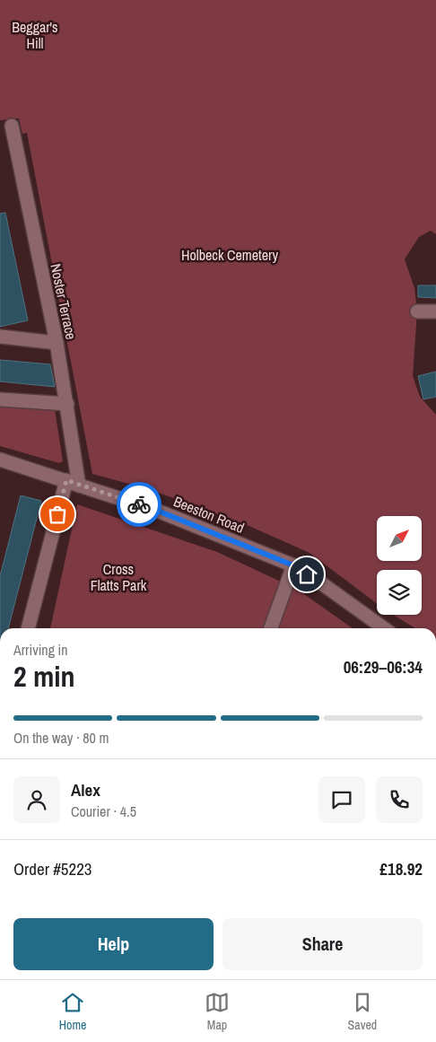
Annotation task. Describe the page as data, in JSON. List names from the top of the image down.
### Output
{
  "streets": {
    "street": ["Noster Terrace", "Beeston Road"]
  },
  "crossings": [
    ["Noster Terrace", "Beeston Road"]
  ],
  "parks": ["Beggar's Hill", "Holbeck Cemetery", "Cross Flatts Park"],
  "north": "top right",
  "page": {
    "heading": ["2 min", "Arriving in", "06:29–06:34"],
    "panel": [
      "Alex",
      "Courier · 4.5",
      "Order #5223",
      "£18.92"
    ],
    "bar": "On the way · 80 m",
    "buttons": ["Help", "Share"],
    "tabs": ["Home", "Map", "Saved"]
  }
}
